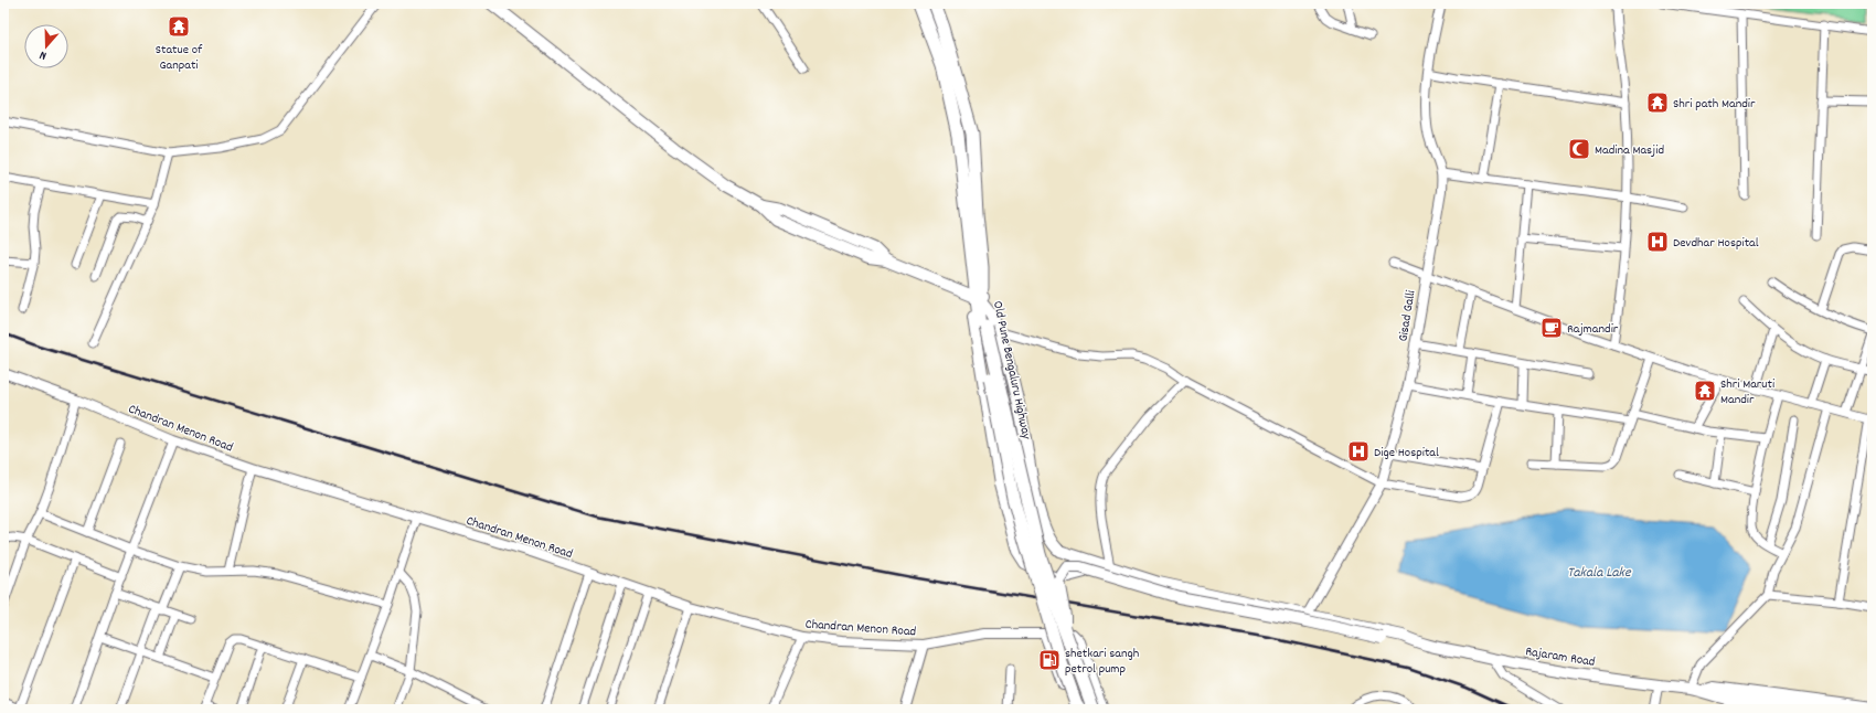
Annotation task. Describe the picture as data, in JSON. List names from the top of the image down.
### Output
{
  "streets": {
    "main road": ["Old Pune Bengaluru Highway", "Rajaram Road"],
    "street": ["Gisad Galli", "Chandran Menon Road"]
  },
  "water": ["Takala Lake"],
  "places": {
    "temple": ["Statue of Ganpati", "Shri path Mandir", "Shri Maruti Mandir"],
    "mosque": ["Madina Masjid"],
    "hospital": ["Devdhar Hospital", "Dige Hospital"],
    "cafe": ["Rajmandir"],
    "fuel station": ["shetkari sangh petrol pump"]
  },
  "north": "bottom"
}
